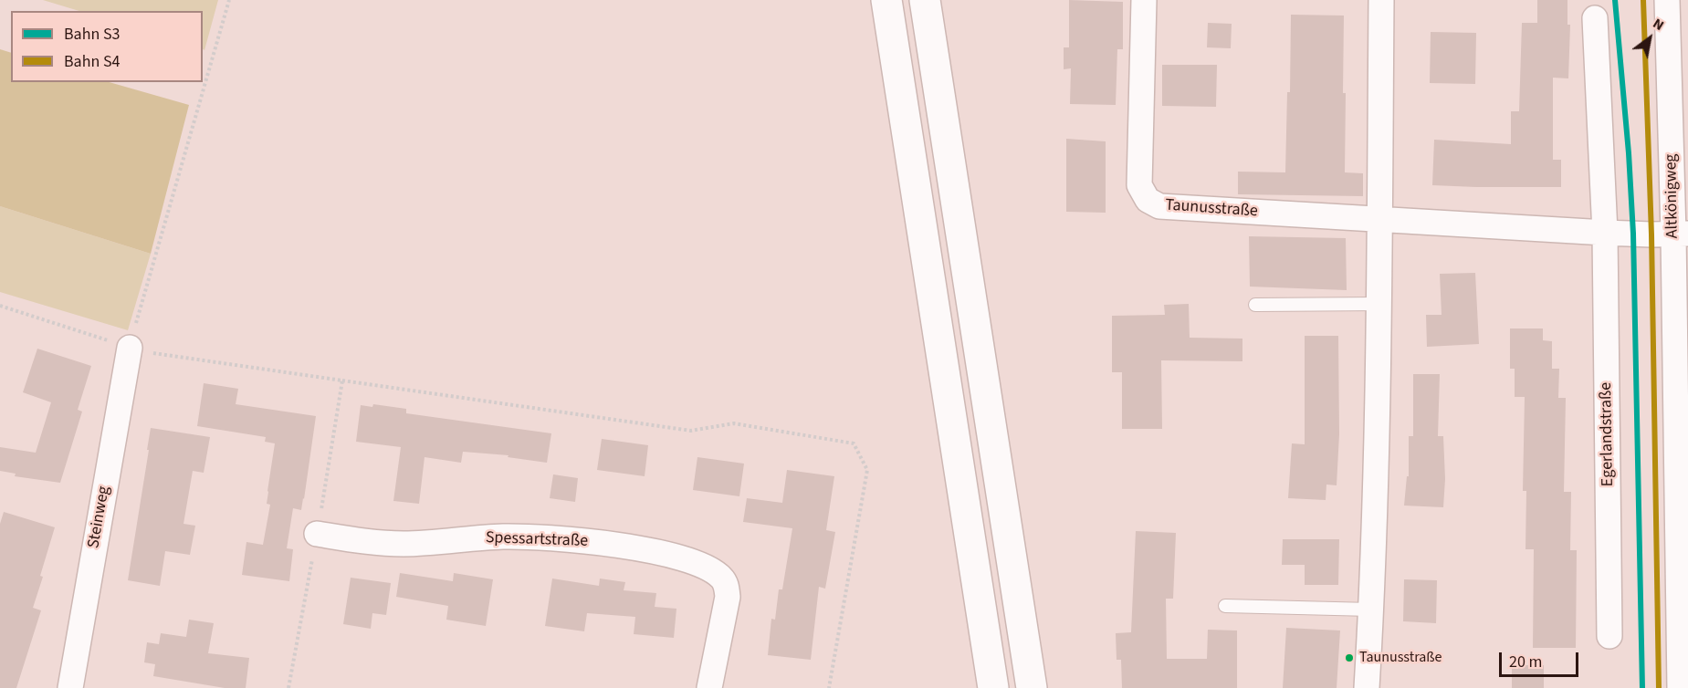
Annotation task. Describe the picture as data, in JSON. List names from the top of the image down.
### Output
{
  "streets": {
    "street": [
      "Altkönigweg",
      "Taunusstraße",
      "Egerlandstraße",
      "Steinweg",
      "Spessartstraße"
    ]
  },
  "crossings": [
    ["Altkönigweg", "Taunusstraße"],
    ["Taunusstraße", "Egerlandstraße"]
  ],
  "places": ["Taunusstraße"],
  "lines": ["rail line S3", "rail line S4"],
  "legend": ["Bahn S3", "Bahn S4"],
  "scale_bar": "20 m",
  "north": "top right"
}
